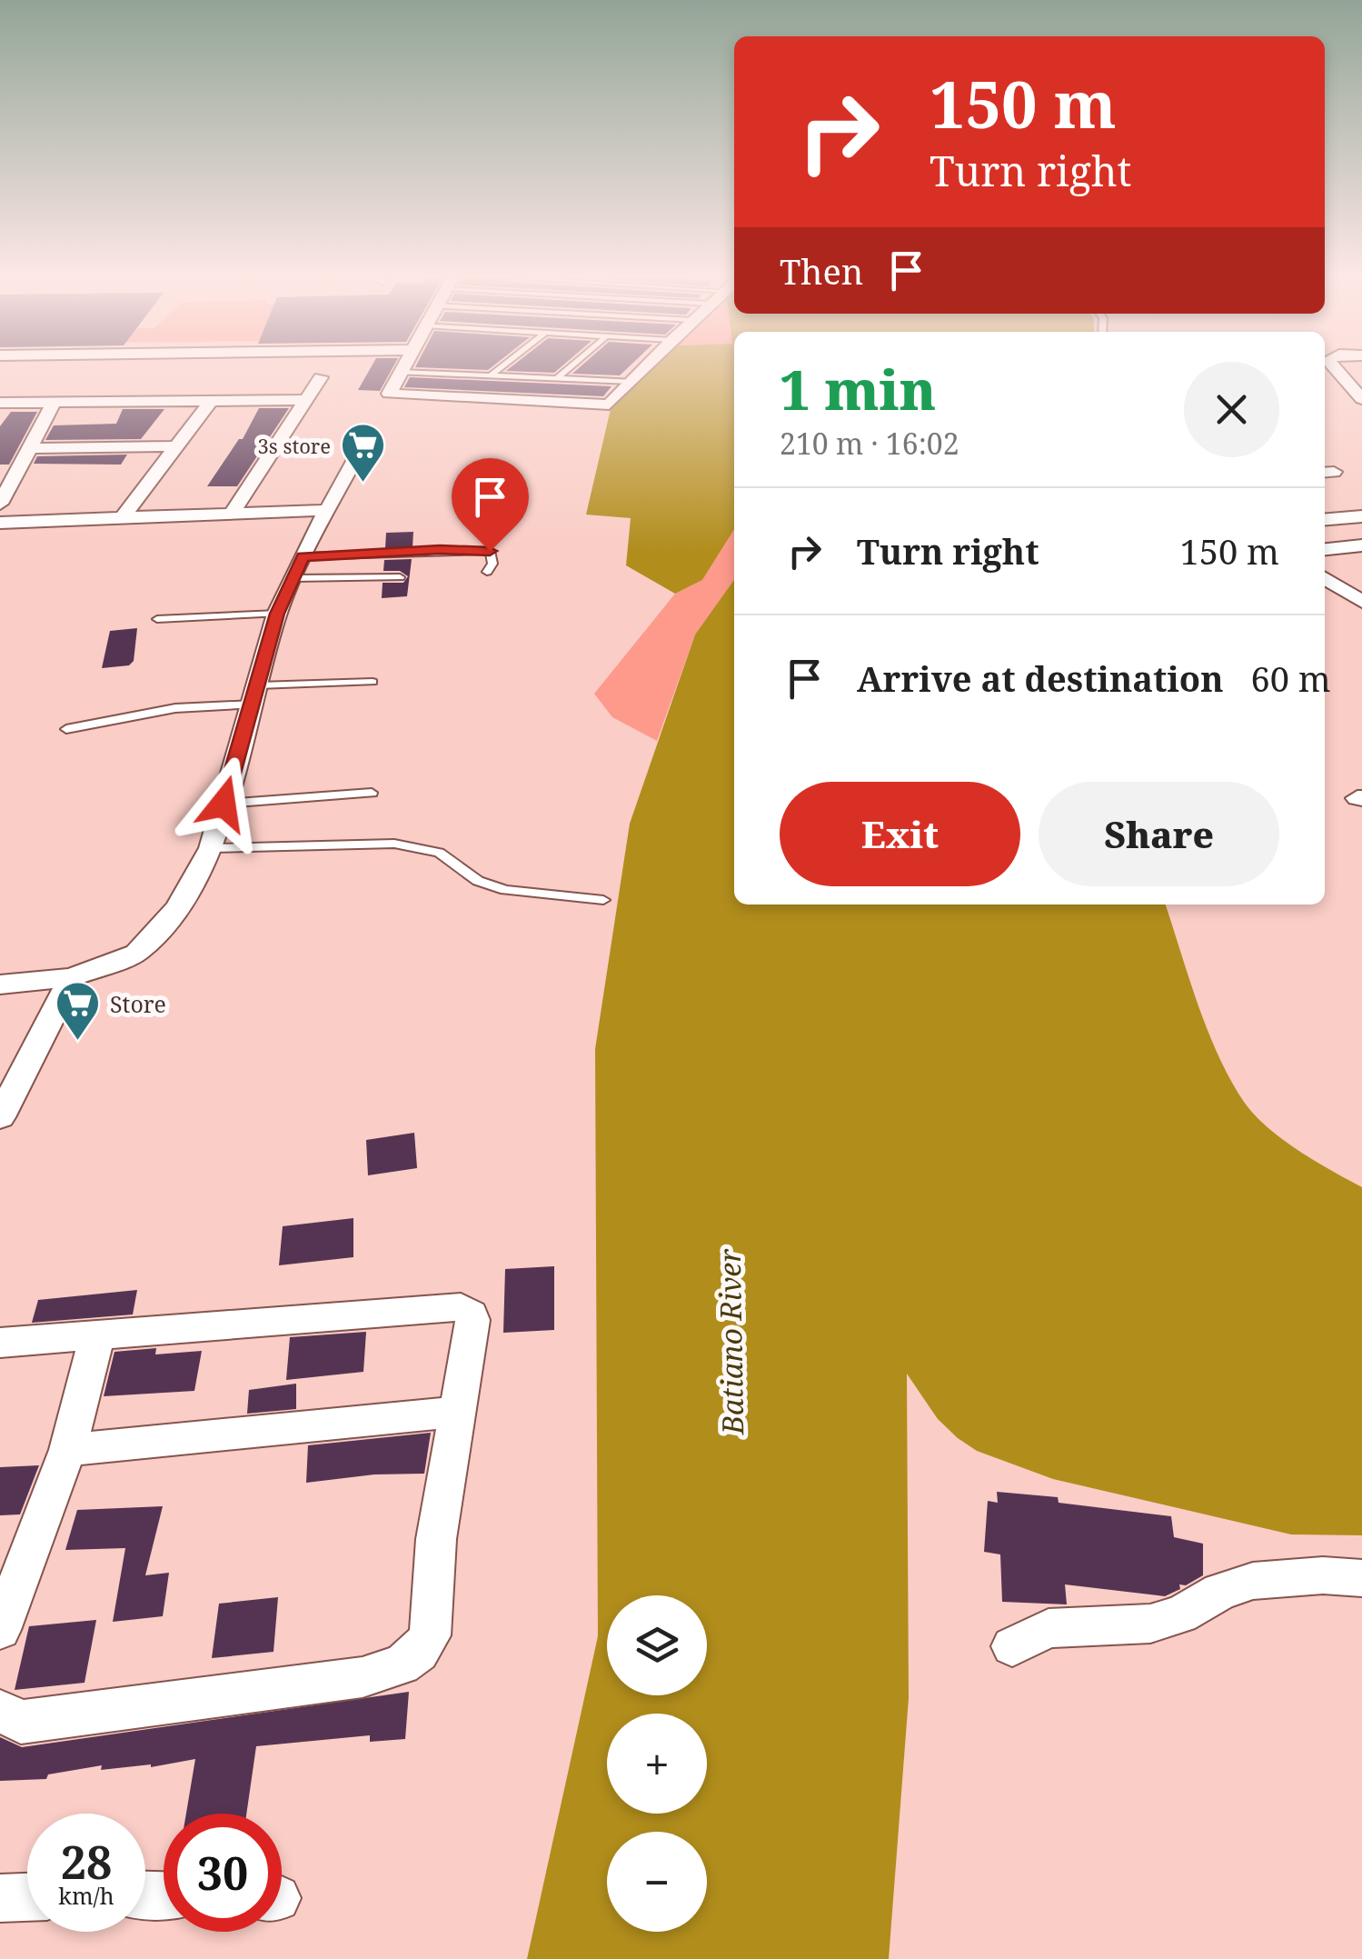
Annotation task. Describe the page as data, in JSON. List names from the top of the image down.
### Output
{
  "water": ["Batiano River"],
  "places": {
    "supermarket": ["3s store", "Store"]
  },
  "page": {
    "turn": ["150 m", "Turn right"],
    "then": "Then",
    "heading": ["1 min", "210 m · 16:02"],
    "list": [
      {
        "name": "Turn right",
        "value": "150 m"
      },
      {
        "name": "Arrive at destination",
        "value": "60 m"
      }
    ],
    "buttons": ["Exit", "Share"],
    "map_buttons": ["+", "−"],
    "speed": "28 km/h",
    "limit": "30"
  }
}
